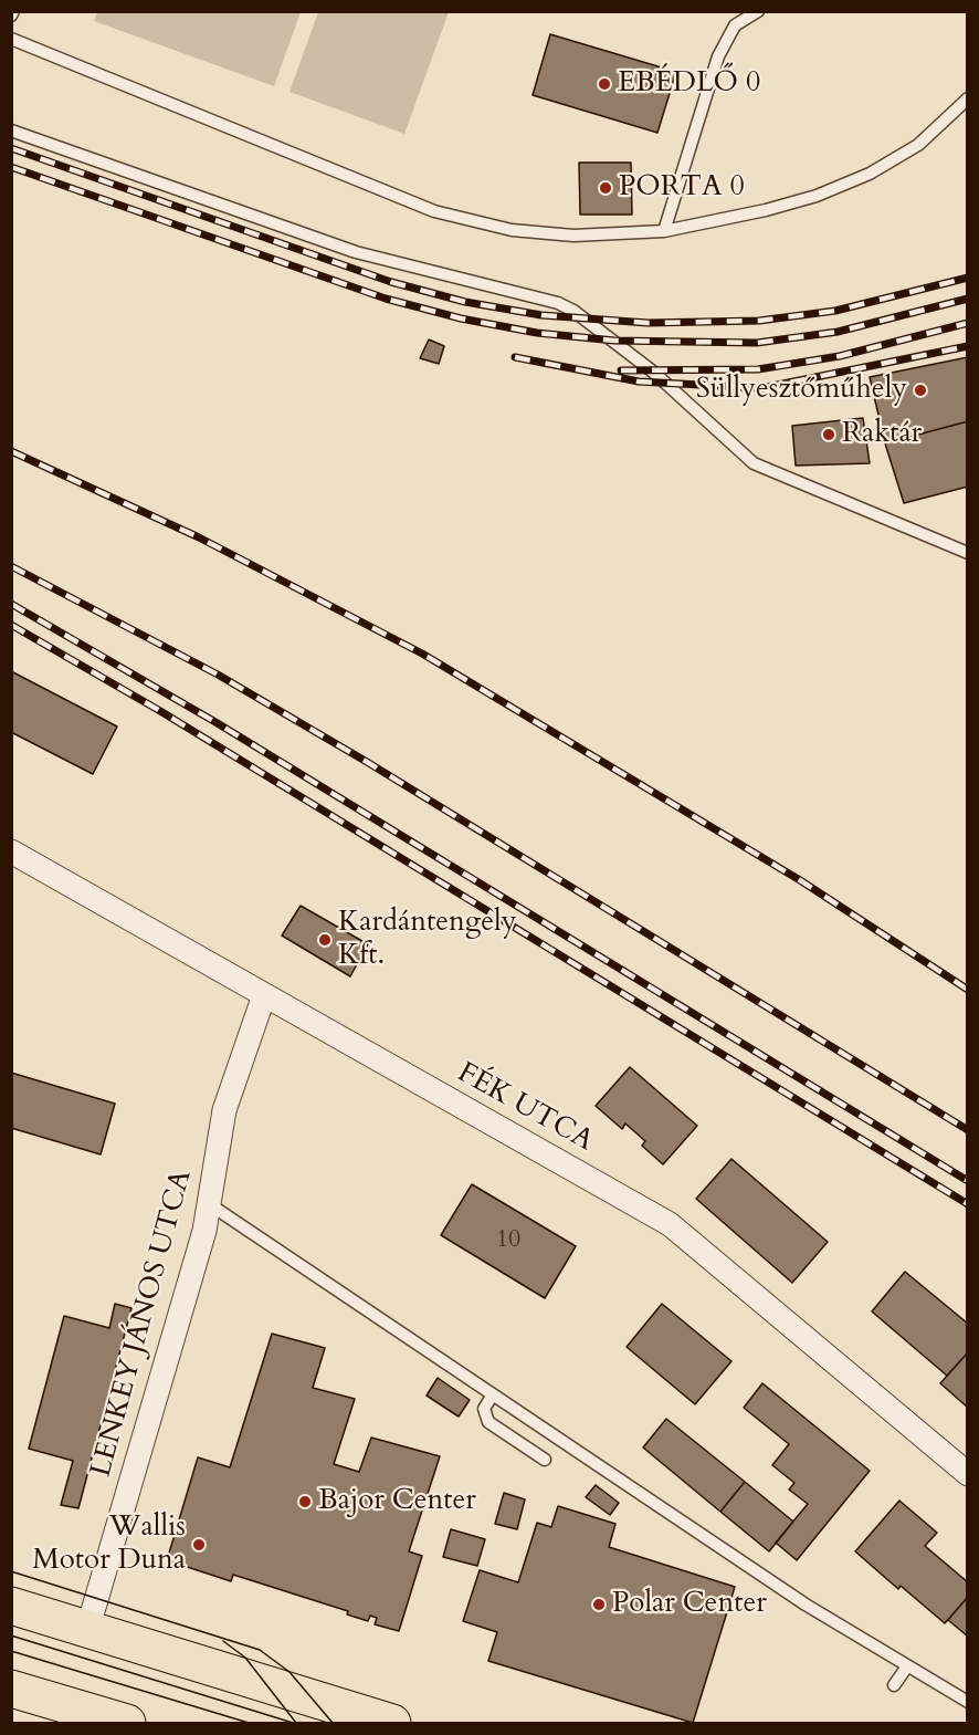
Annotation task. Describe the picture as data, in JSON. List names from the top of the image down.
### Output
{
  "streets": {
    "street": ["FÉK UTCA", "LENKEY JÁNOS UTCA"]
  },
  "crossings": [
    ["FÉK UTCA", "LENKEY JÁNOS UTCA"]
  ],
  "places": [
    "EBÉDLŐ 0",
    "PORTA 0",
    "Süllyesztőműhely",
    "Raktár",
    "Kardántengely Kft.",
    "Bajor Center",
    "Wallis Motor Duna",
    "Polar Center"
  ],
  "house_numbers": ["10"]
}
